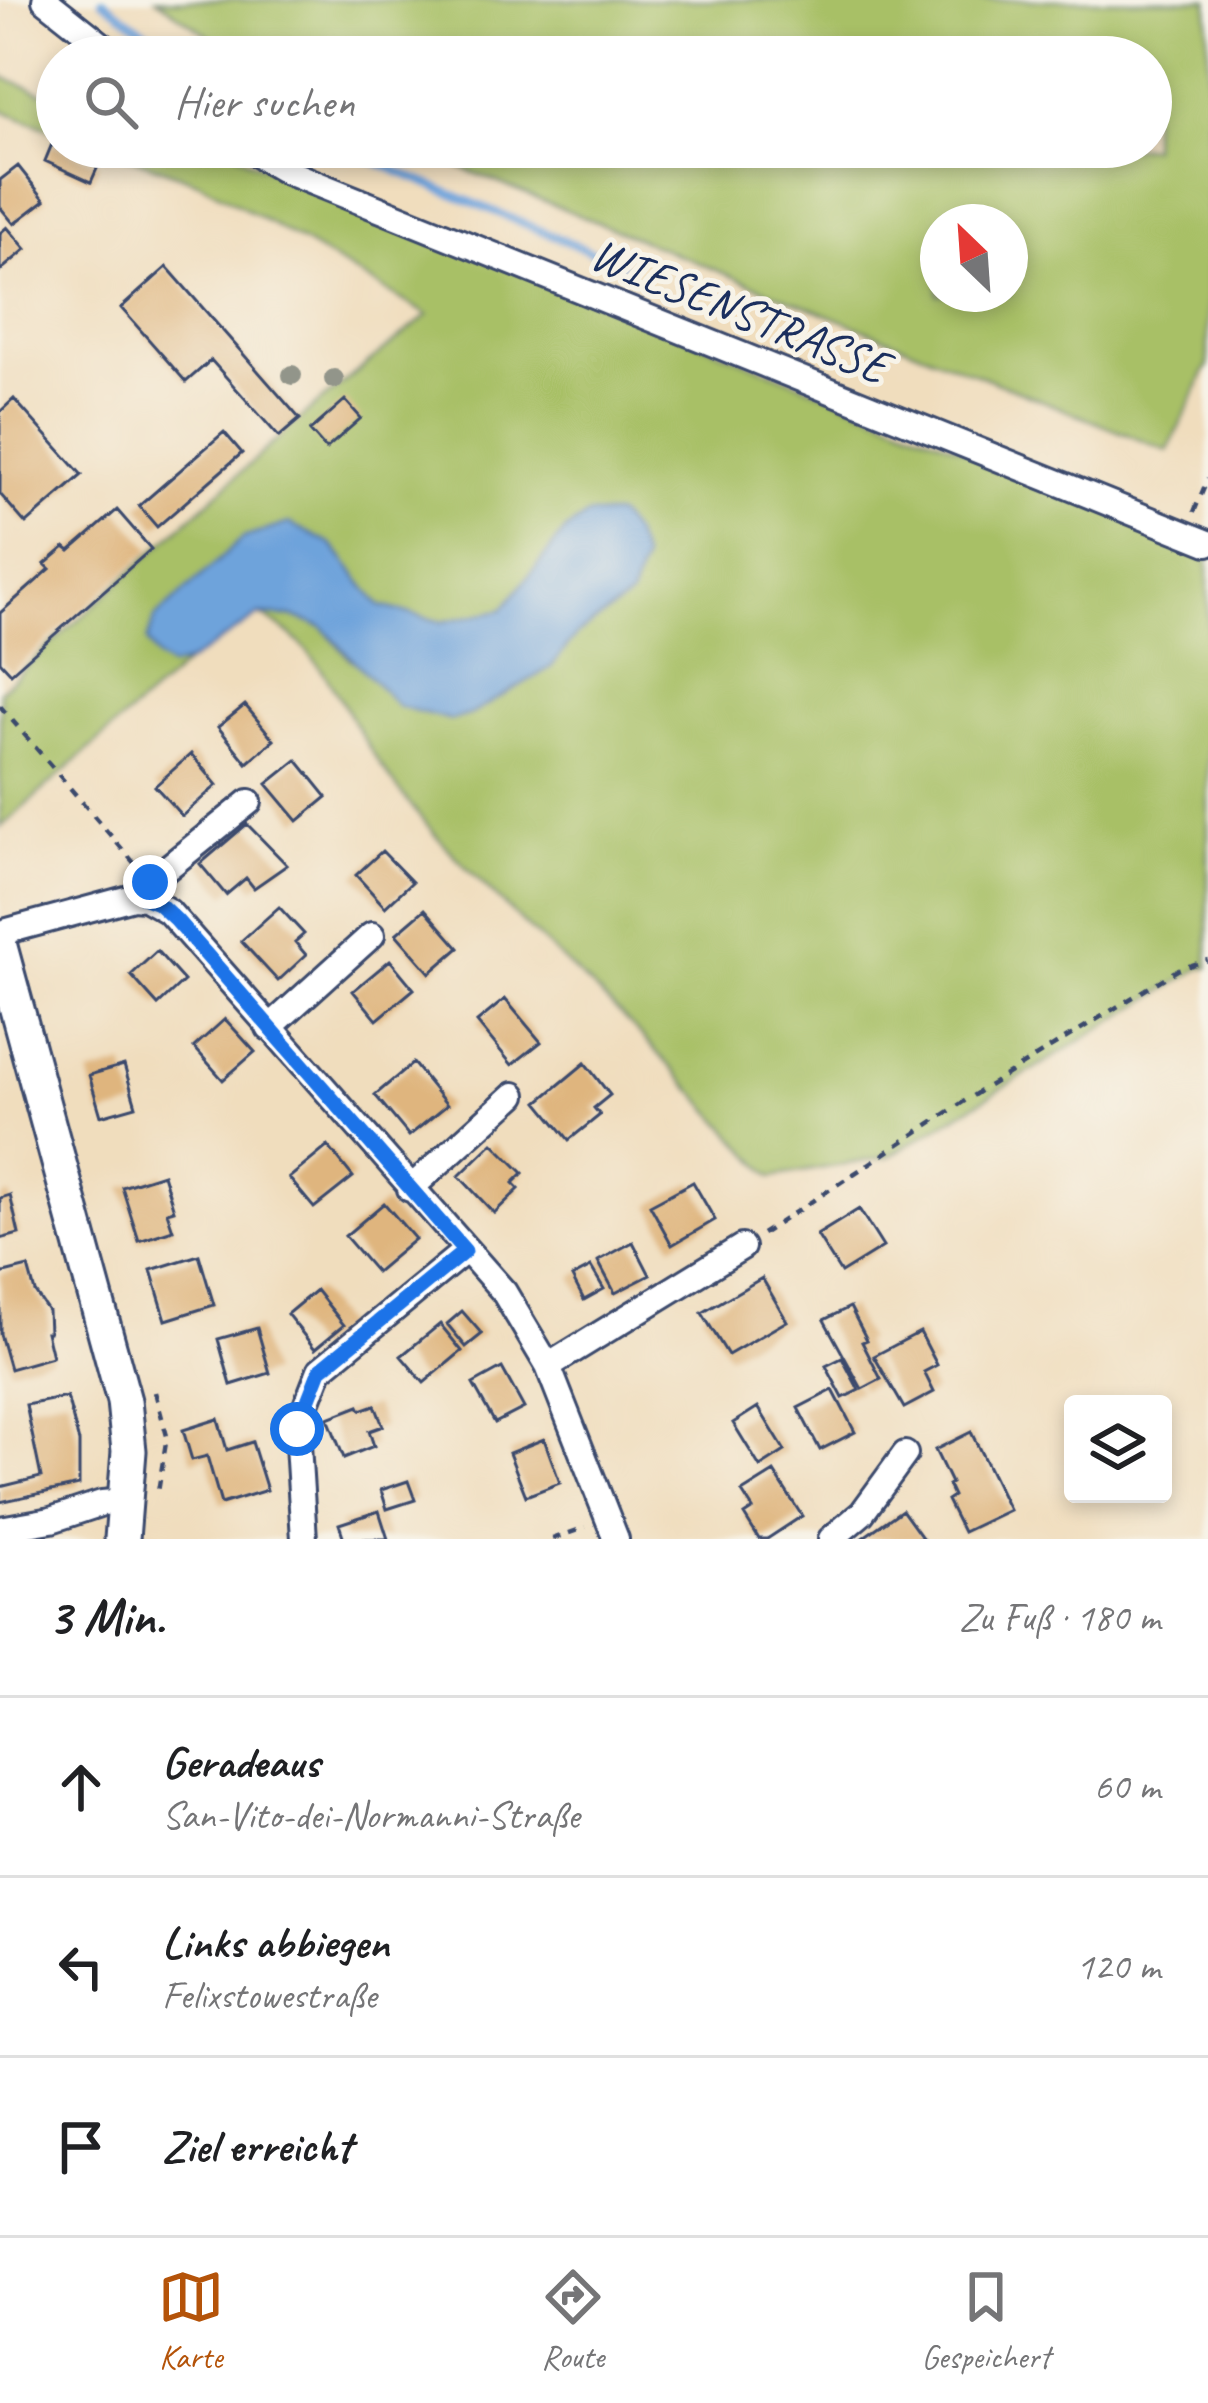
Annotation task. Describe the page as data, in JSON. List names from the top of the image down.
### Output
{
  "streets": {
    "street": ["WIESENSTRASSE"]
  },
  "north": "top left",
  "page": {
    "search": "Hier suchen",
    "heading": ["3 Min.", "Zu Fuß · 180 m"],
    "list": [
      ["Geradeaus", "San-Vito-dei-Normanni-Straße", "60 m"],
      ["Links abbiegen", "Felixstowestraße", "120 m"],
      "Ziel erreicht"
    ],
    "nav": ["Karte", "Route", "Gespeichert"]
  }
}
